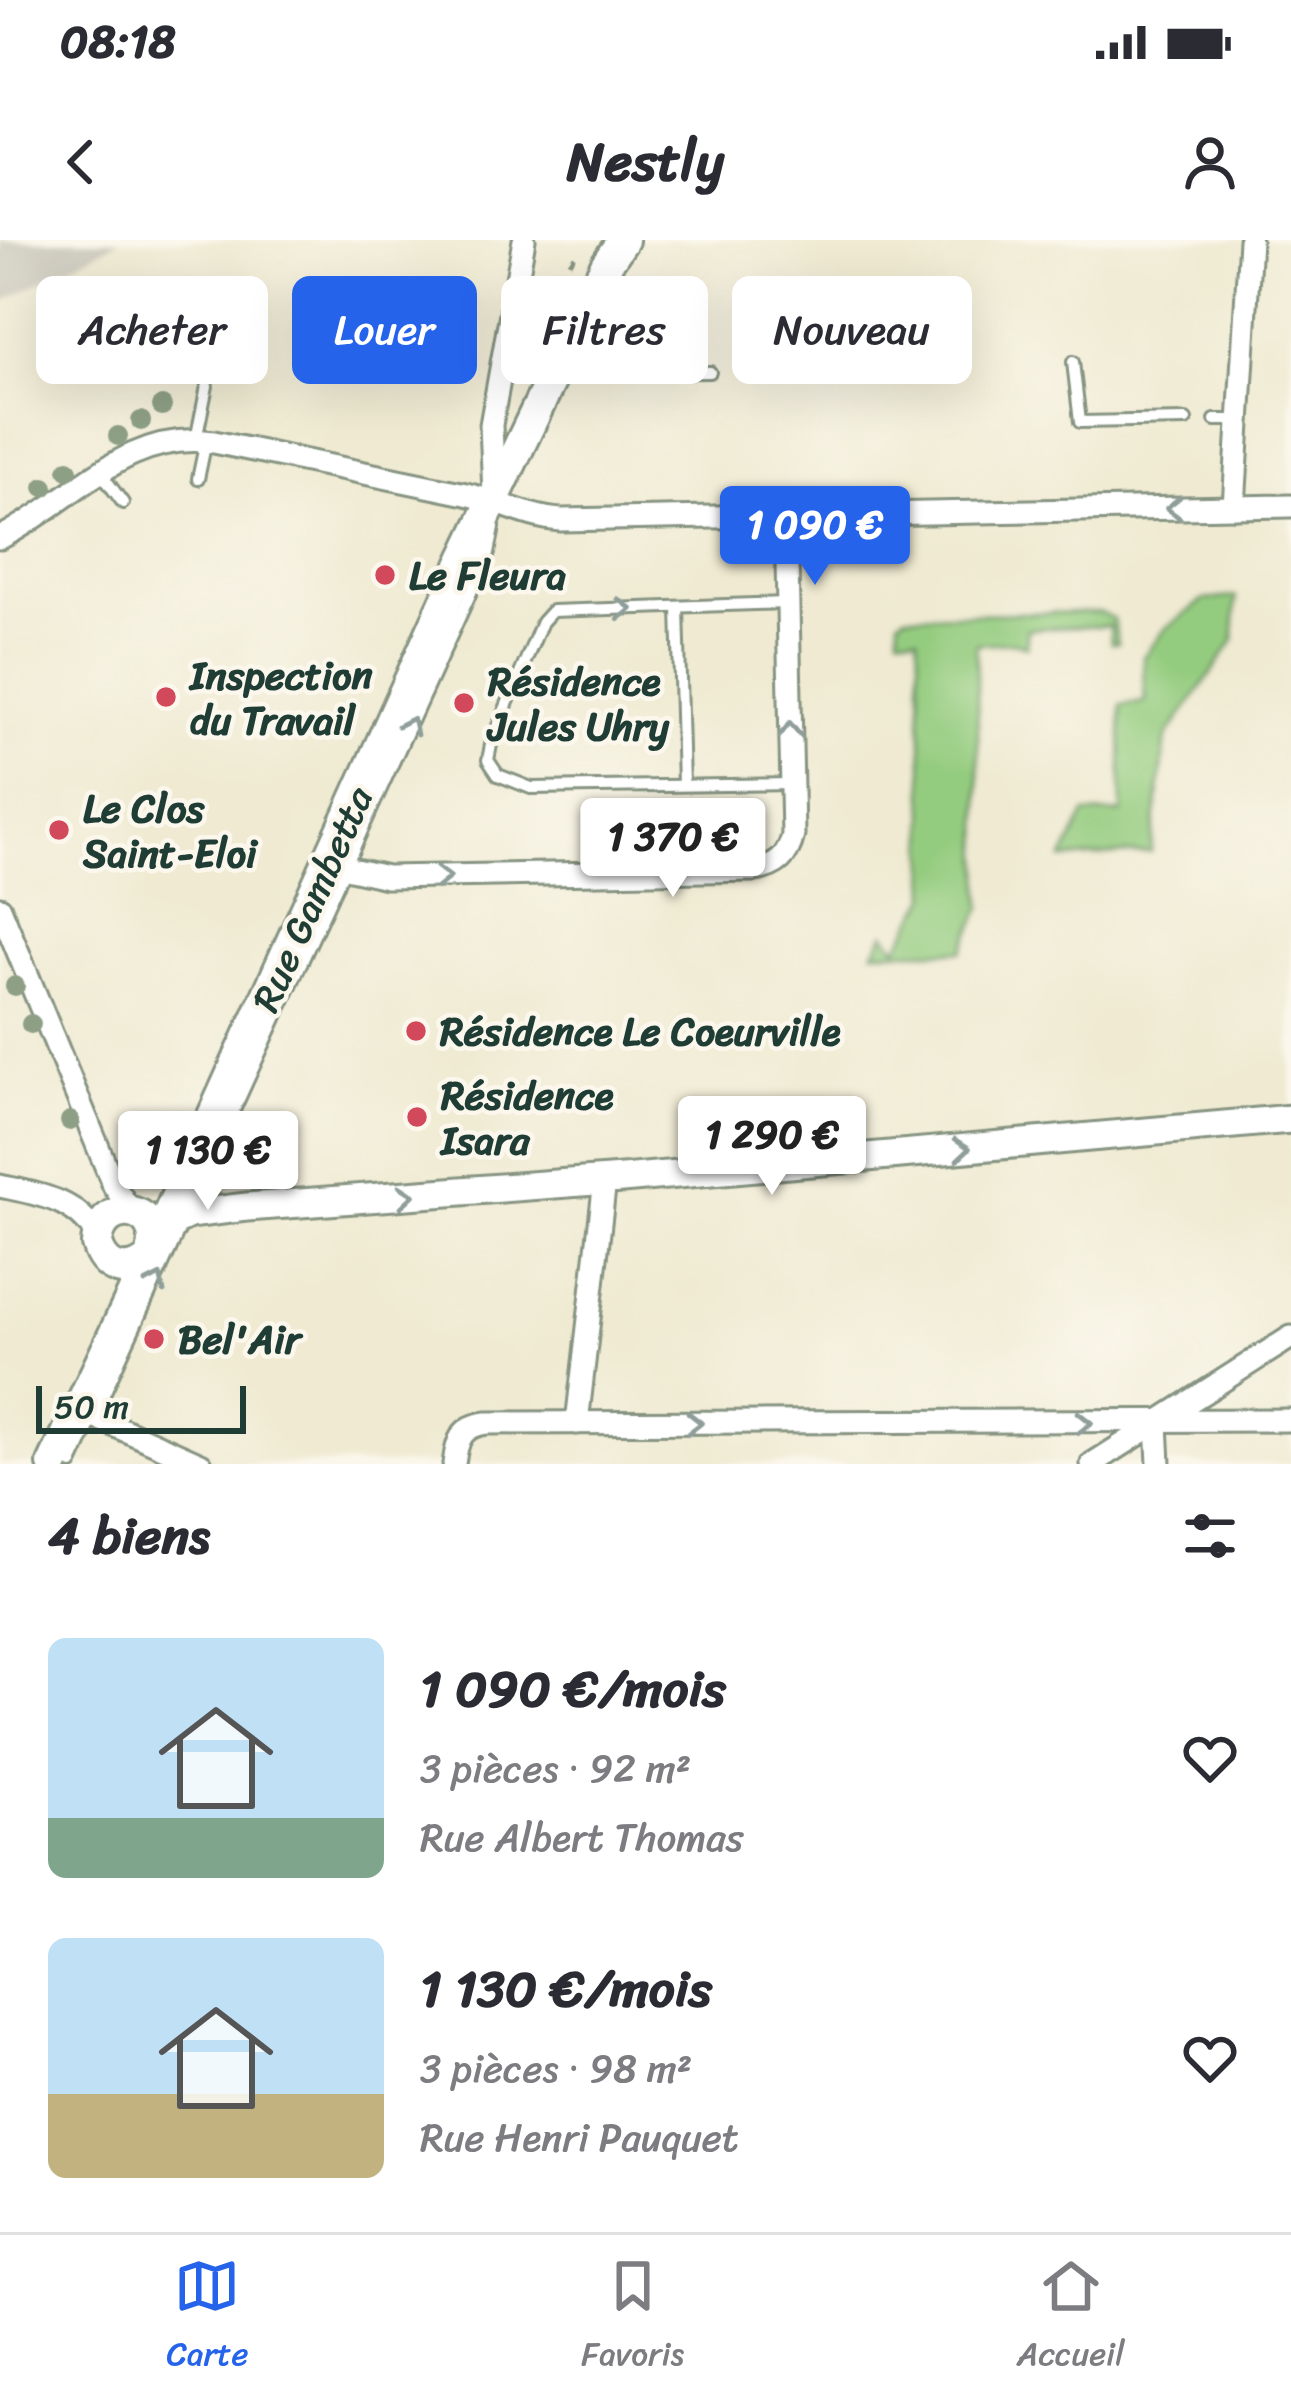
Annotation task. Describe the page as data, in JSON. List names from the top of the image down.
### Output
{
  "streets": {
    "main road": ["Rue Gambetta"]
  },
  "places": [
    "Le Fleura",
    "Inspection du Travail",
    "Résidence Jules Uhry",
    "Le Clos Saint-Eloi",
    "Résidence Le Coeurville",
    "Résidence Isara",
    "Bel'Air"
  ],
  "scale_bar": "50 m",
  "page": {
    "status": "08:18",
    "header": "Nestly",
    "chip": [
      "Acheter",
      "Louer",
      "Filtres",
      "Nouveau"
    ],
    "price": [
      "1 090 €",
      "1 370 €",
      "1 290 €",
      "1 130 €"
    ],
    "scale": "50 m",
    "heading": "4 biens",
    "list": [
      {
        "name": "1 090 €/mois",
        "note": "3 pièces · 92 m² · Rue Albert Thomas"
      },
      {
        "name": "1 130 €/mois",
        "note": "3 pièces · 98 m² · Rue Henri Pauquet"
      }
    ],
    "tabs": ["Carte", "Favoris", "Accueil"]
  }
}
